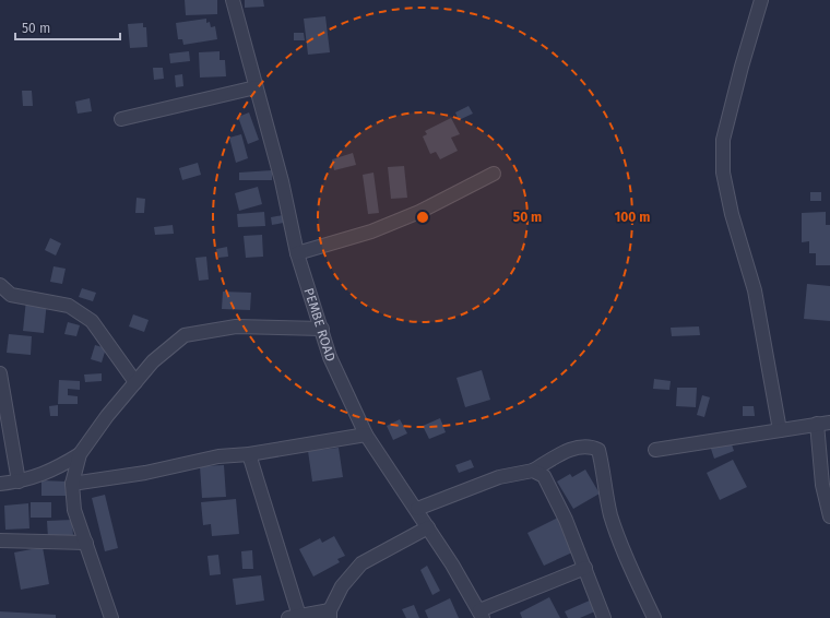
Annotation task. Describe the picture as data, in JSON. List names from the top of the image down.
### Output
{
  "streets": {
    "street": ["PEMBE ROAD"]
  },
  "scale_bar": "50 m",
  "rings": ["50 m", "100 m"]
}
